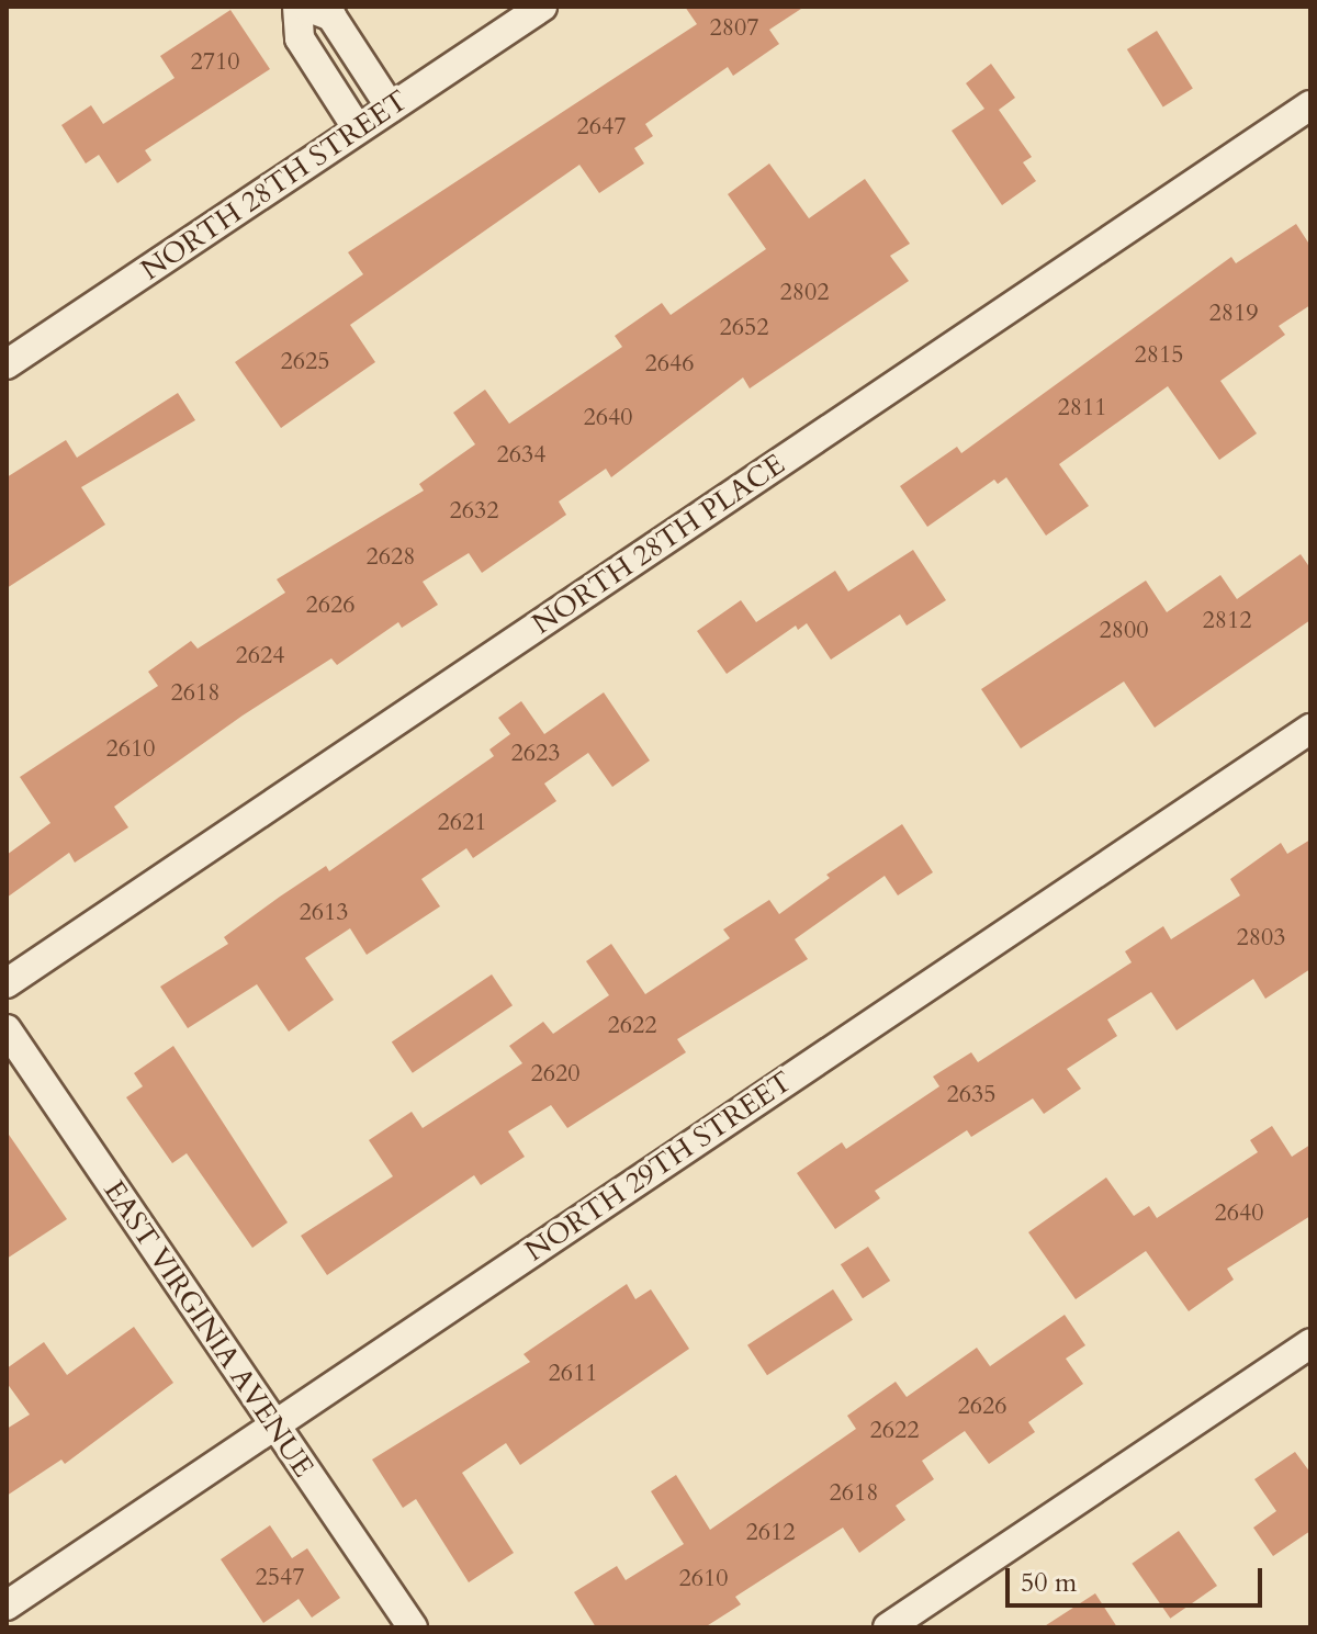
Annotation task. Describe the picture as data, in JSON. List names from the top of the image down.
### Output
{
  "streets": {
    "street": [
      "NORTH 28TH STREET",
      "NORTH 28TH PLACE",
      "NORTH 29TH STREET",
      "EAST VIRGINIA AVENUE"
    ]
  },
  "crossings": [
    ["NORTH 29TH STREET", "EAST VIRGINIA AVENUE"]
  ],
  "house_numbers": [
    "2807",
    "2710",
    "2647",
    "2802",
    "2819",
    "2652",
    "2815",
    "2625",
    "2646",
    "2811",
    "2640",
    "2634",
    "2632",
    "2628",
    "2626",
    "2812",
    "2800",
    "2624",
    "2618",
    "2610",
    "2623",
    "2621",
    "2613",
    "2803",
    "2622",
    "2620",
    "2635",
    "2640",
    "2611",
    "2626",
    "2622",
    "2618",
    "2612",
    "2547",
    "2610"
  ],
  "scale_bar": "50 m"
}
